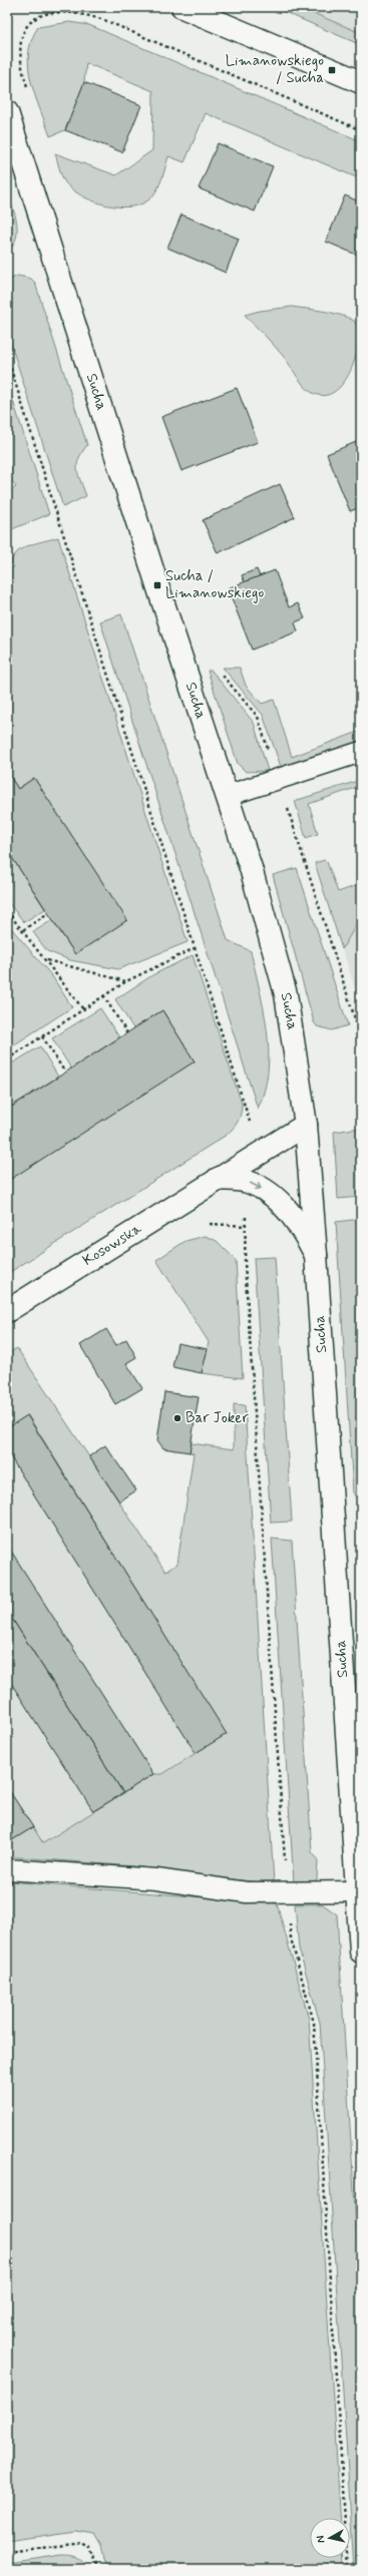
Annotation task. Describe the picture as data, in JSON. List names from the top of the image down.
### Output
{
  "streets": {
    "street": ["Sucha", "Kosowska"]
  },
  "crossings": [
    ["Sucha", "Kosowska"]
  ],
  "places": {
    "transit": ["Limanowskiego / Sucha", "Sucha / Limanowskiego"],
    "other": ["Bar Joker"]
  },
  "north": "left"
}
